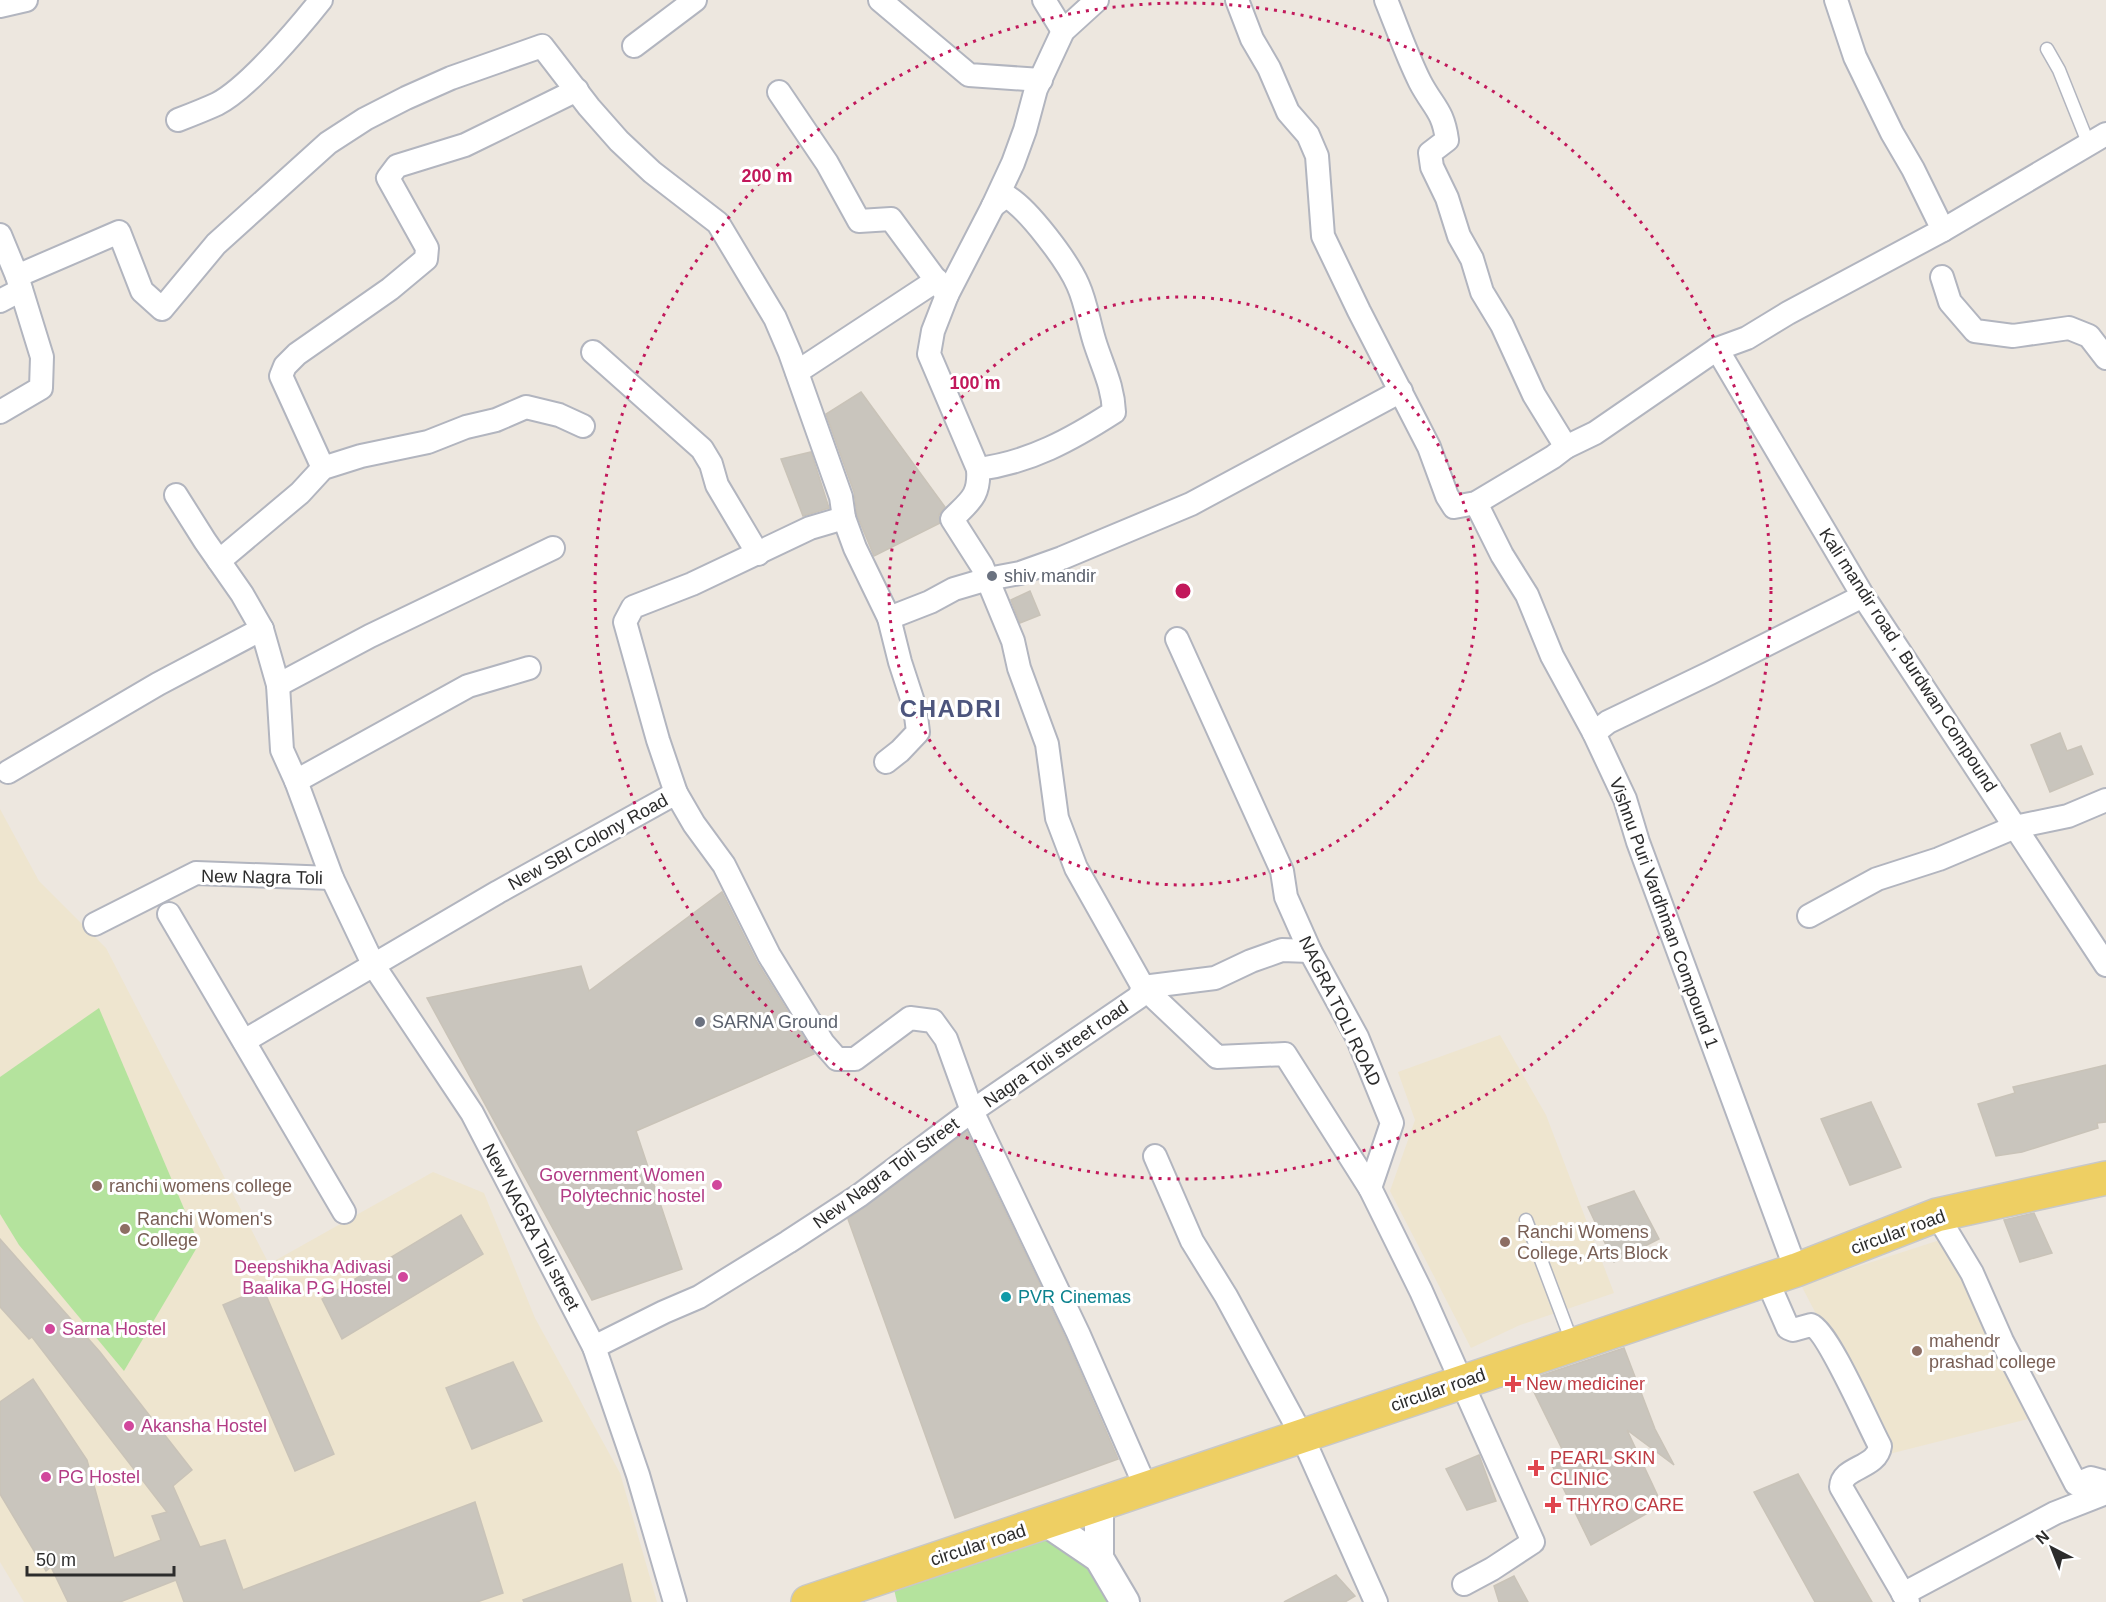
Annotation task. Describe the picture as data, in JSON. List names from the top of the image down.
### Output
{
  "streets": {
    "main road": ["circular road"],
    "street": [
      "Kali mandir road , Burdwan Compound",
      "New SBI Colony Road",
      "New Nagra Toli",
      "Vishnu Puri Vardhman Compound 1",
      "NAGRA TOLI ROAD",
      "Nagra Toli street road",
      "New Nagra Toli Street",
      "New NAGRA Toli street"
    ]
  },
  "crossings": [
    ["New SBI Colony Road", "Nagra Toli street road"],
    ["New SBI Colony Road", "New Nagra Toli Street"],
    ["New SBI Colony Road", "New NAGRA Toli street"],
    ["New Nagra Toli", "New NAGRA Toli street"],
    ["Vishnu Puri Vardhman Compound 1", "circular road"],
    ["Nagra Toli street road", "New Nagra Toli Street"],
    ["New Nagra Toli Street", "New NAGRA Toli street"],
    ["New Nagra Toli Street", "circular road"]
  ],
  "districts": ["CHADRI"],
  "places": {
    "other": [
      "shiv mandir",
      "SARNA Ground",
      "Government Women Polytechnic hostel",
      "ranchi womens college",
      "Ranchi Women's College",
      "Ranchi Womens College, Arts Block",
      "Deepshikha Adivasi Baalika P.G Hostel",
      "PVR Cinemas",
      "Sarna Hostel",
      "mahendr prashad college",
      "Akansha Hostel",
      "PG Hostel"
    ],
    "health": ["New mediciner", "PEARL SKIN CLINIC", "THYRO CARE"]
  },
  "scale_bar": "50 m",
  "north": "top left",
  "rings": ["200 m", "100 m"]
}
